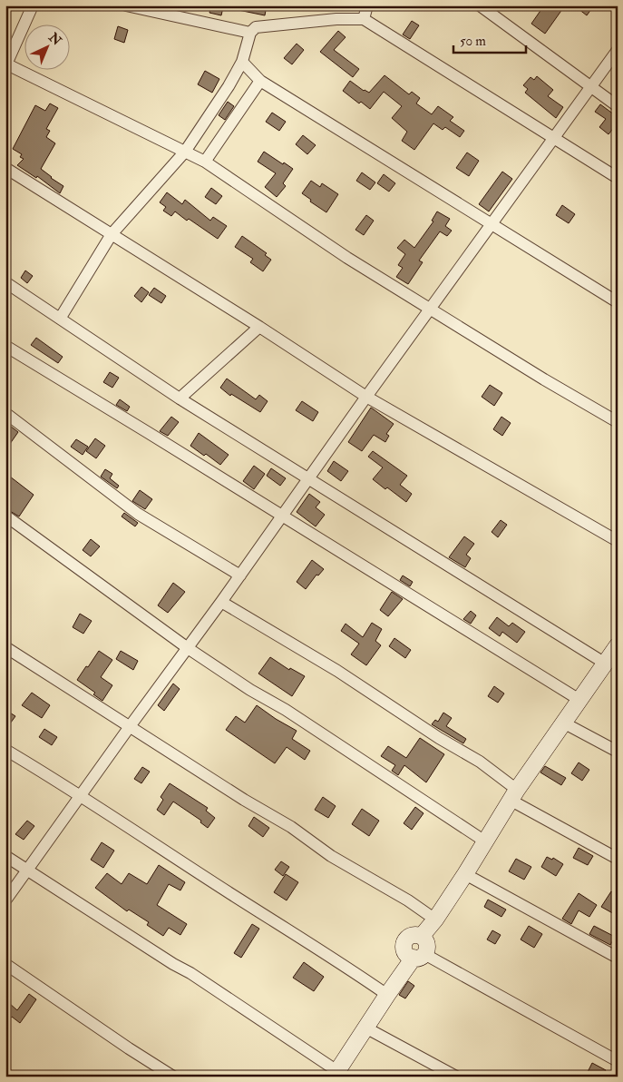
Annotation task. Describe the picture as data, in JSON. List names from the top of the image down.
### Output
{
  "scale_bar": "50 m",
  "north": "top right"
}
